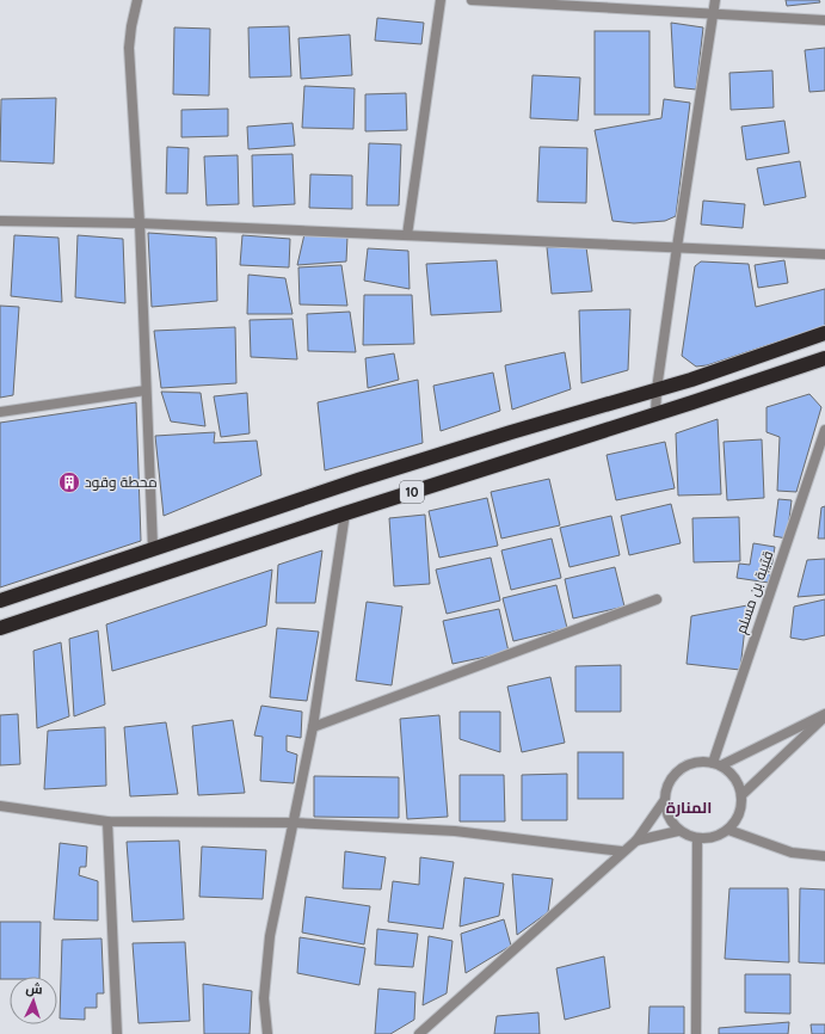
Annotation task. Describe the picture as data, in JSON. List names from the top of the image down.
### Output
{
  "streets": {
    "highway": ["10"],
    "street": ["قتيبة بن مسلم"]
  },
  "districts": ["المنارة"],
  "places": {
    "building": ["محطة وقود"]
  },
  "north": "top"
}
